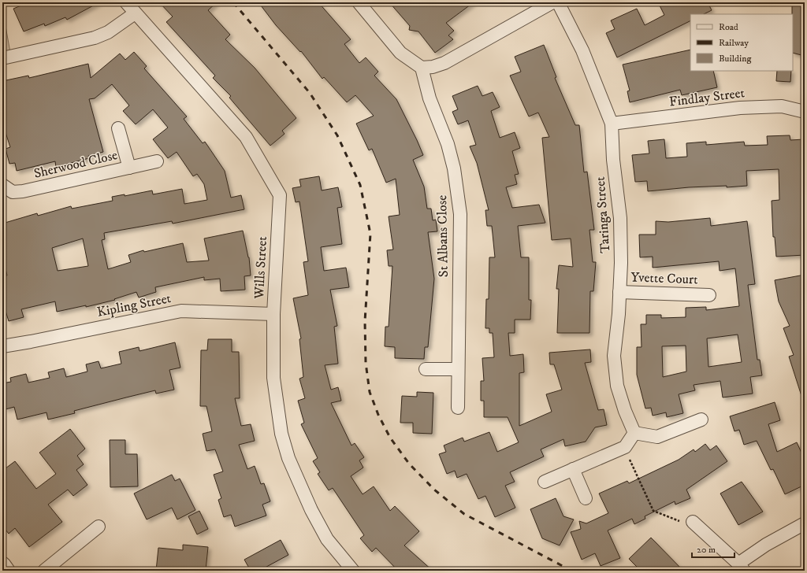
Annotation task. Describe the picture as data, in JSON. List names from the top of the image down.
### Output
{
  "streets": {
    "street": [
      "Findlay Street",
      "Sherwood Close",
      "Taringa Street",
      "St Albans Close",
      "Wills Street",
      "Yvette Court",
      "Kipling Street"
    ]
  },
  "crossings": [
    ["Findlay Street", "Taringa Street"],
    ["Taringa Street", "Yvette Court"],
    ["Wills Street", "Kipling Street"]
  ],
  "legend": ["Road", "Railway", "Building"],
  "scale_bar": "20 m"
}
